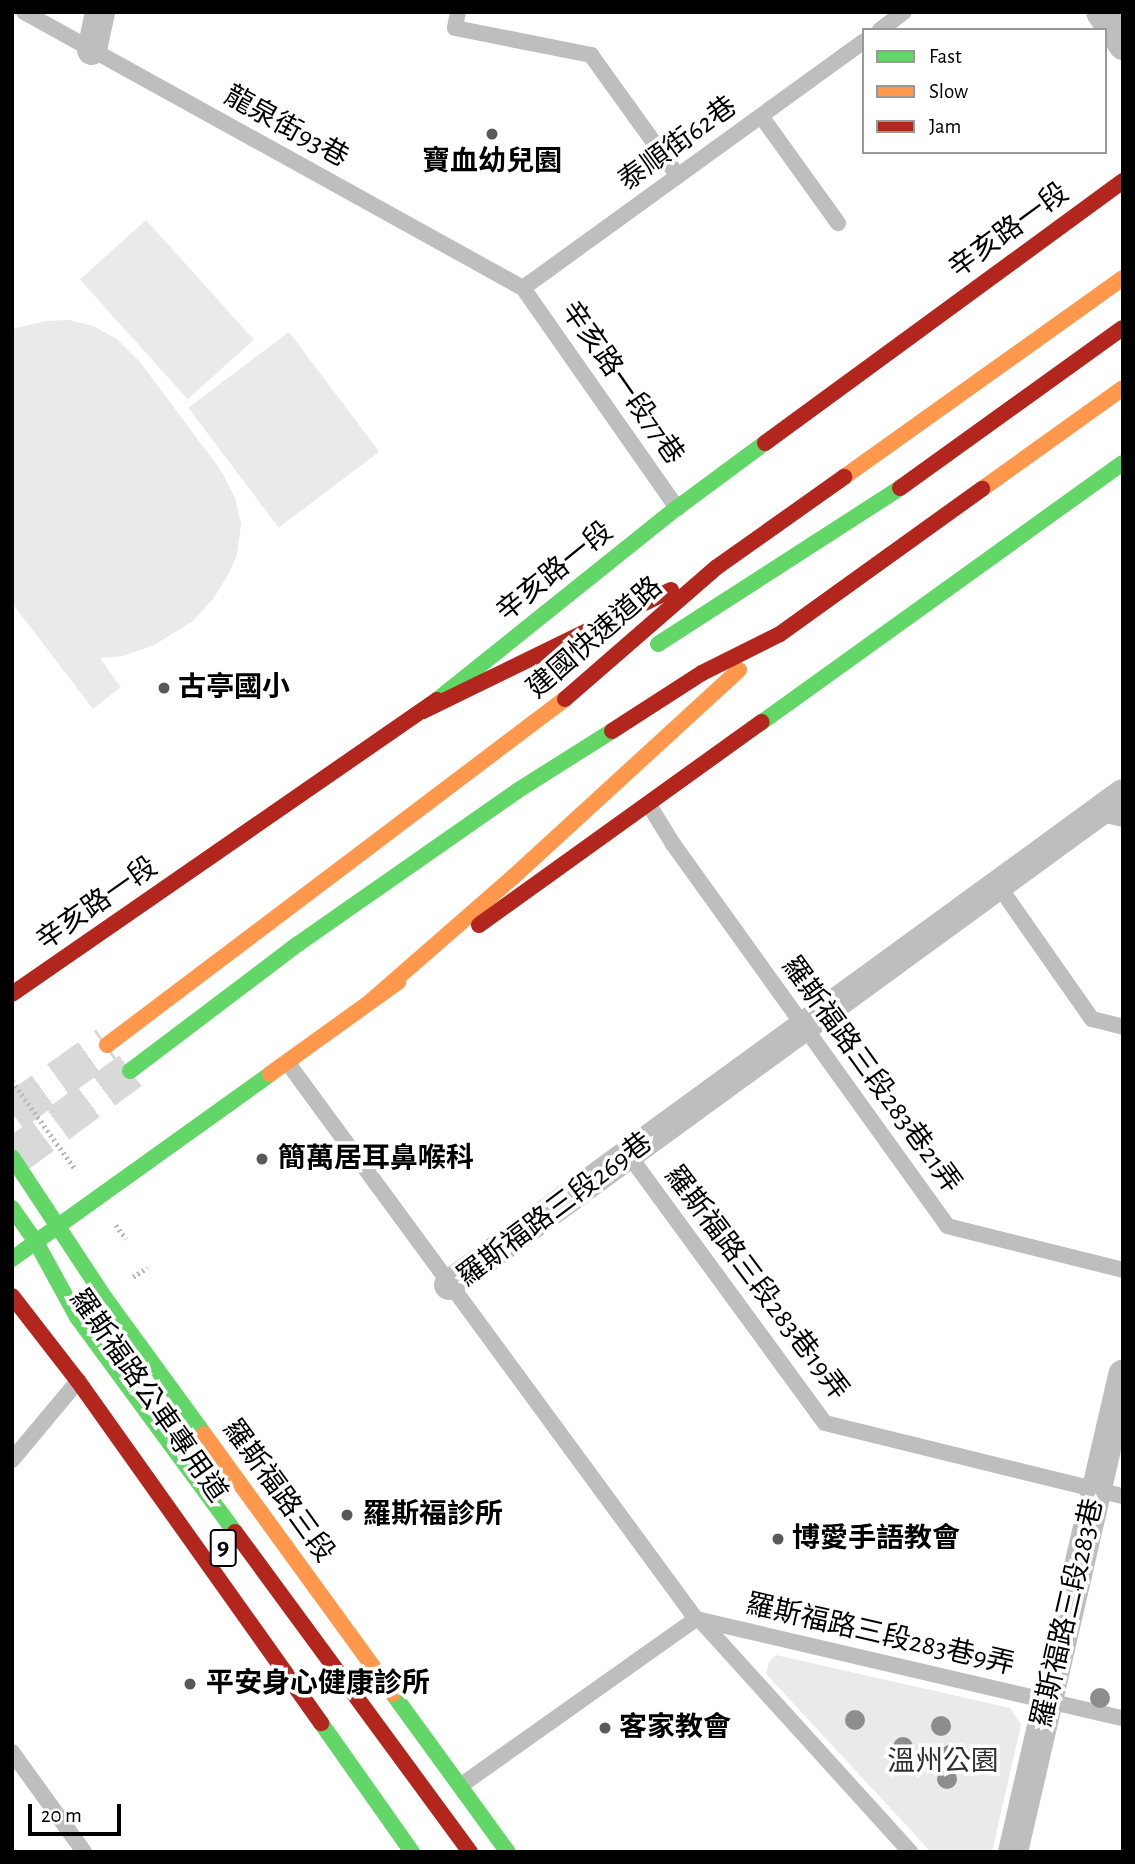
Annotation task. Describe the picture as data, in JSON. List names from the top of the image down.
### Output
{
  "streets": {
    "main road": [
      "辛亥路一段",
      "建國快速道路",
      "羅斯福路公車專用道",
      "羅斯福路三段",
      "9"
    ],
    "street": ["羅斯福路三段269巷", "羅斯福路三段283巷"],
    "lane": [
      "龍泉街93巷",
      "泰順街62巷",
      "辛亥路一段77巷",
      "羅斯福路三段283巷21弄",
      "羅斯福路三段283巷19弄",
      "羅斯福路三段283巷9弄"
    ]
  },
  "crossings": [
    ["龍泉街93巷", "泰順街62巷"],
    ["龍泉街93巷", "辛亥路一段77巷"],
    ["泰順街62巷", "辛亥路一段77巷"],
    ["辛亥路一段", "辛亥路一段77巷"],
    ["羅斯福路三段283巷21弄", "羅斯福路三段269巷"],
    ["羅斯福路三段269巷", "羅斯福路三段283巷19弄"],
    ["羅斯福路三段269巷", "羅斯福路三段283巷9弄"],
    ["羅斯福路三段283巷19弄", "羅斯福路三段283巷"],
    ["羅斯福路三段283巷", "羅斯福路三段283巷9弄"]
  ],
  "parks": ["溫州公園"],
  "places": [
    "寶血幼兒園",
    "古亭國小",
    "簡萬居耳鼻喉科",
    "羅斯福診所",
    "博愛手語教會",
    "平安身心健康診所",
    "客家教會"
  ],
  "legend": ["Fast", "Slow", "Jam"],
  "scale_bar": "20 m"
}
